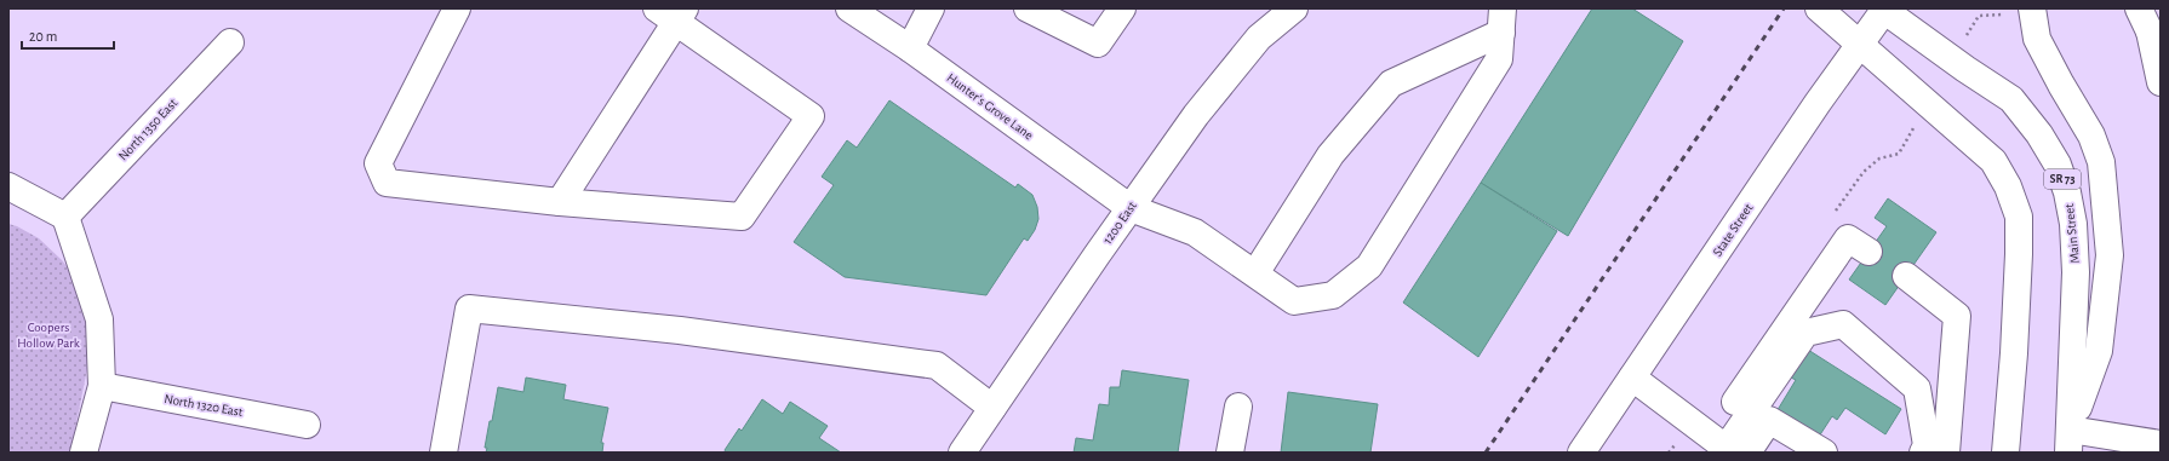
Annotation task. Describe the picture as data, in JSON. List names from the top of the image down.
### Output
{
  "streets": {
    "main road": [
      "Hunter's Grove Lane",
      "North 1350 East",
      "SR 73",
      "1200 East",
      "State Street",
      "Main Street",
      "North 1320 East"
    ]
  },
  "crossings": [
    ["Hunter's Grove Lane", "1200 East"],
    ["State Street", "Main Street"]
  ],
  "parks": ["Coopers Hollow Park"],
  "scale_bar": "20 m"
}
